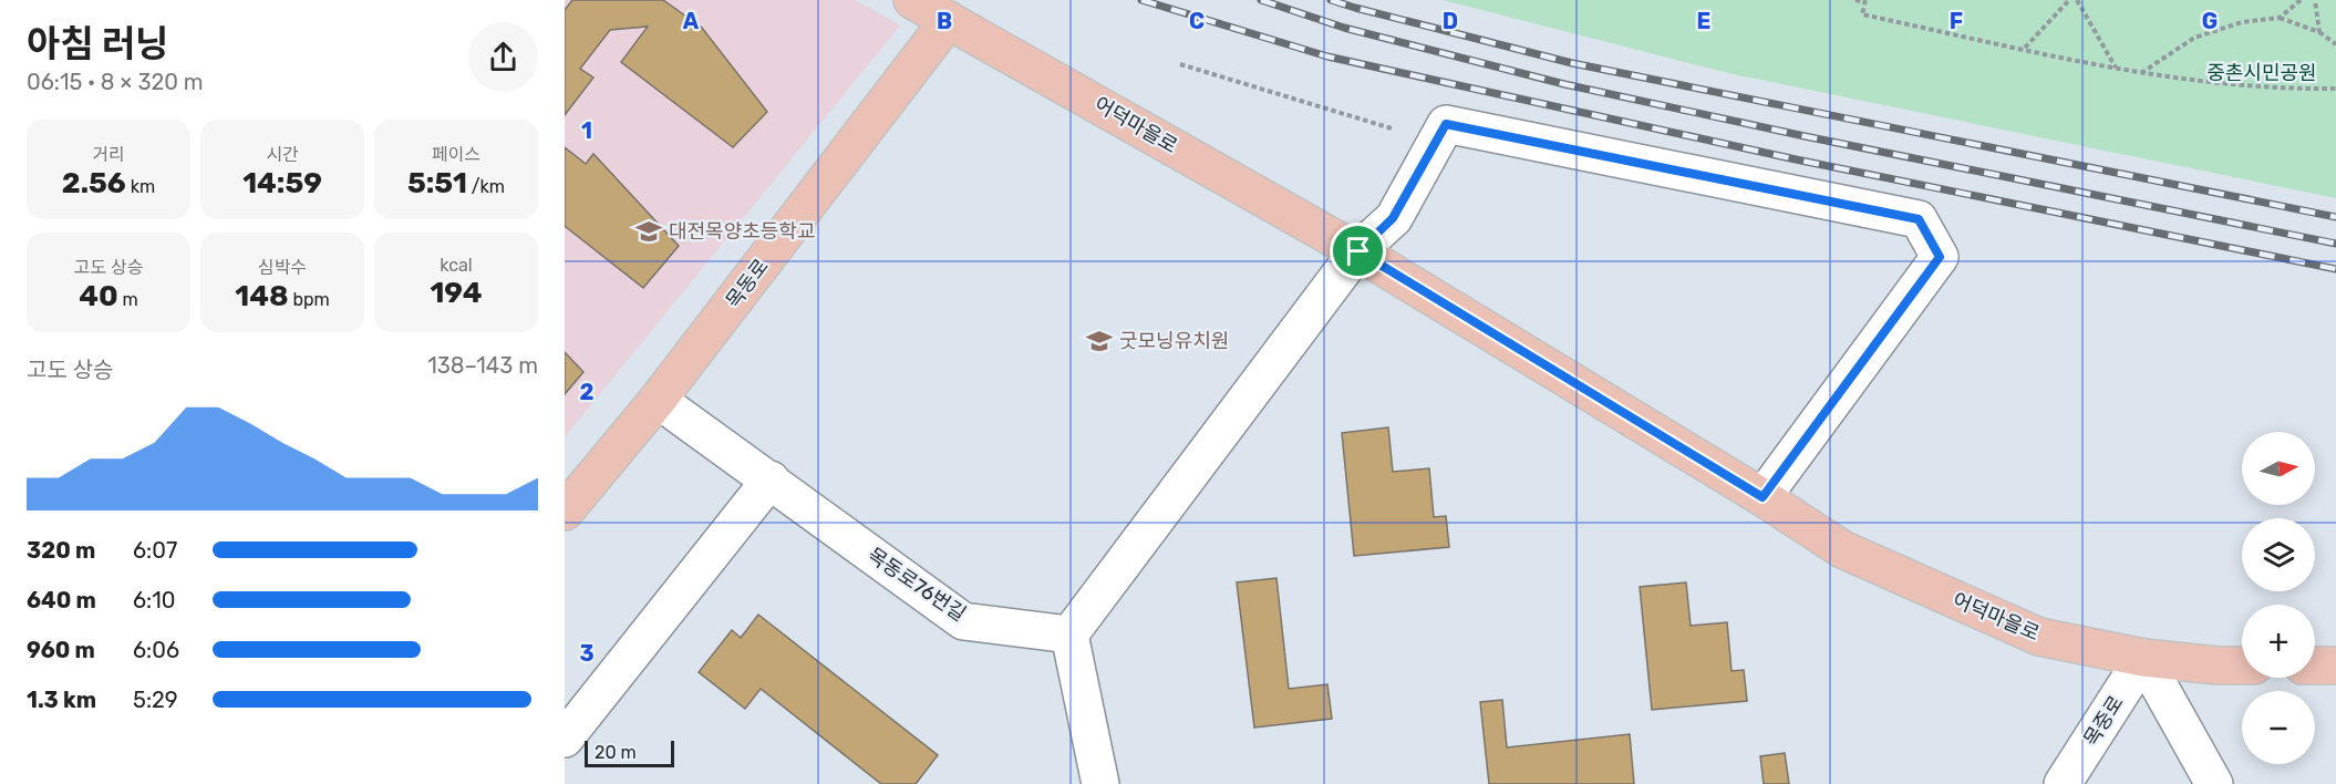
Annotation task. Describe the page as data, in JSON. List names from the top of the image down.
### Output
{
  "streets": {
    "main road": ["어덕마을로", "목동로"],
    "street": ["목동로76번길", "목중로"]
  },
  "crossings": [
    ["어덕마을로", "목동로"],
    ["어덕마을로", "목중로"],
    ["목동로", "목동로76번길"]
  ],
  "parks": ["중촌시민공원"],
  "places": {
    "school or university": ["대전목양초등학교", "굿모닝유치원"]
  },
  "scale_bar": "20 m",
  "north": "right",
  "page": {
    "heading": ["아침 러닝", "06:15 · 8 × 320 m"],
    "stats": [
      ["거리", "2.56 km"],
      ["시간", "14:59"],
      ["페이스", "5:51 /km"],
      ["고도 상승", "40 m"],
      ["심박수", "148 bpm"],
      ["kcal", "194"]
    ],
    "chart": ["고도 상승", "138–143 m"],
    "map_buttons": ["+", "−"],
    "list": [
      {
        "name": "320 m",
        "note": "6:07"
      },
      {
        "name": "640 m",
        "note": "6:10"
      },
      {
        "name": "960 m",
        "note": "6:06"
      },
      {
        "name": "1.3 km",
        "note": "5:29"
      }
    ],
    "scale": "20 m"
  },
  "grid": {
    "columns": [
      "A",
      "B",
      "C",
      "D",
      "E",
      "F",
      "G"
    ],
    "rows": ["1", "2", "3"]
  }
}
